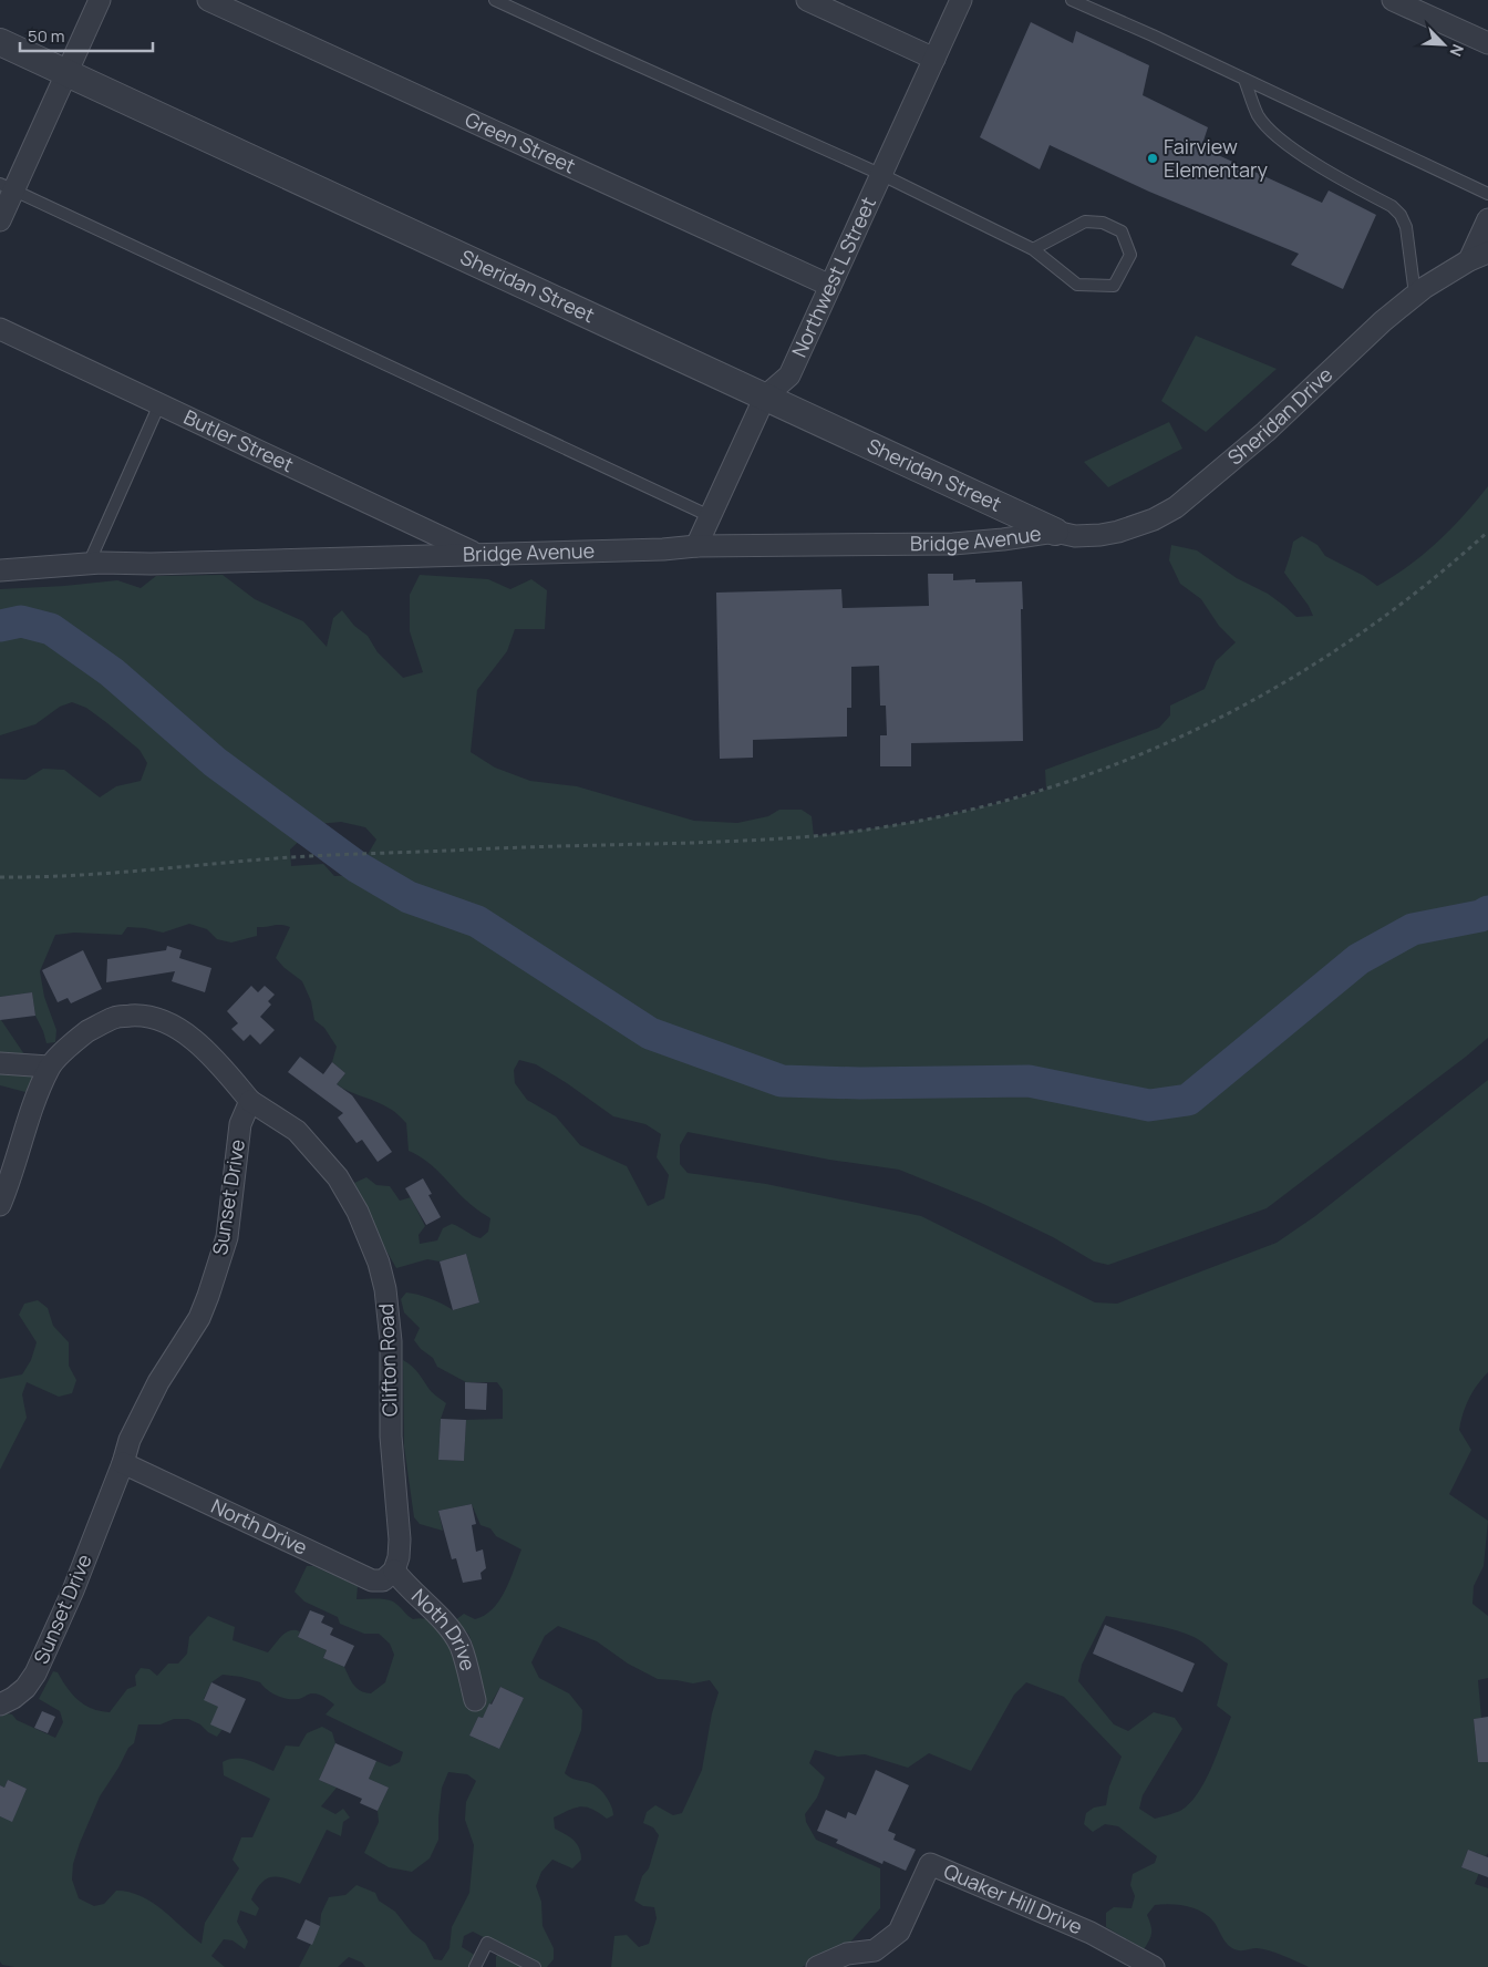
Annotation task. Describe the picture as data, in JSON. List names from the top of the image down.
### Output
{
  "streets": {
    "street": [
      "Green Street",
      "Northwest L Street",
      "Sheridan Street",
      "Sheridan Drive",
      "Butler Street",
      "Bridge Avenue",
      "Sunset Drive",
      "Clifton Road",
      "North Drive",
      "Noth Drive",
      "Quaker Hill Drive"
    ]
  },
  "crossings": [
    ["Green Street", "Northwest L Street"],
    ["Northwest L Street", "Sheridan Street"],
    ["Northwest L Street", "Bridge Avenue"],
    ["Sheridan Street", "Sheridan Drive"],
    ["Sheridan Street", "Bridge Avenue"],
    ["Sheridan Drive", "Bridge Avenue"],
    ["Butler Street", "Bridge Avenue"],
    ["Sunset Drive", "Clifton Road"],
    ["Sunset Drive", "North Drive"],
    ["Clifton Road", "North Drive"],
    ["Clifton Road", "Noth Drive"],
    ["North Drive", "Noth Drive"]
  ],
  "places": ["Fairview Elementary"],
  "scale_bar": "50 m",
  "north": "bottom right"
}
